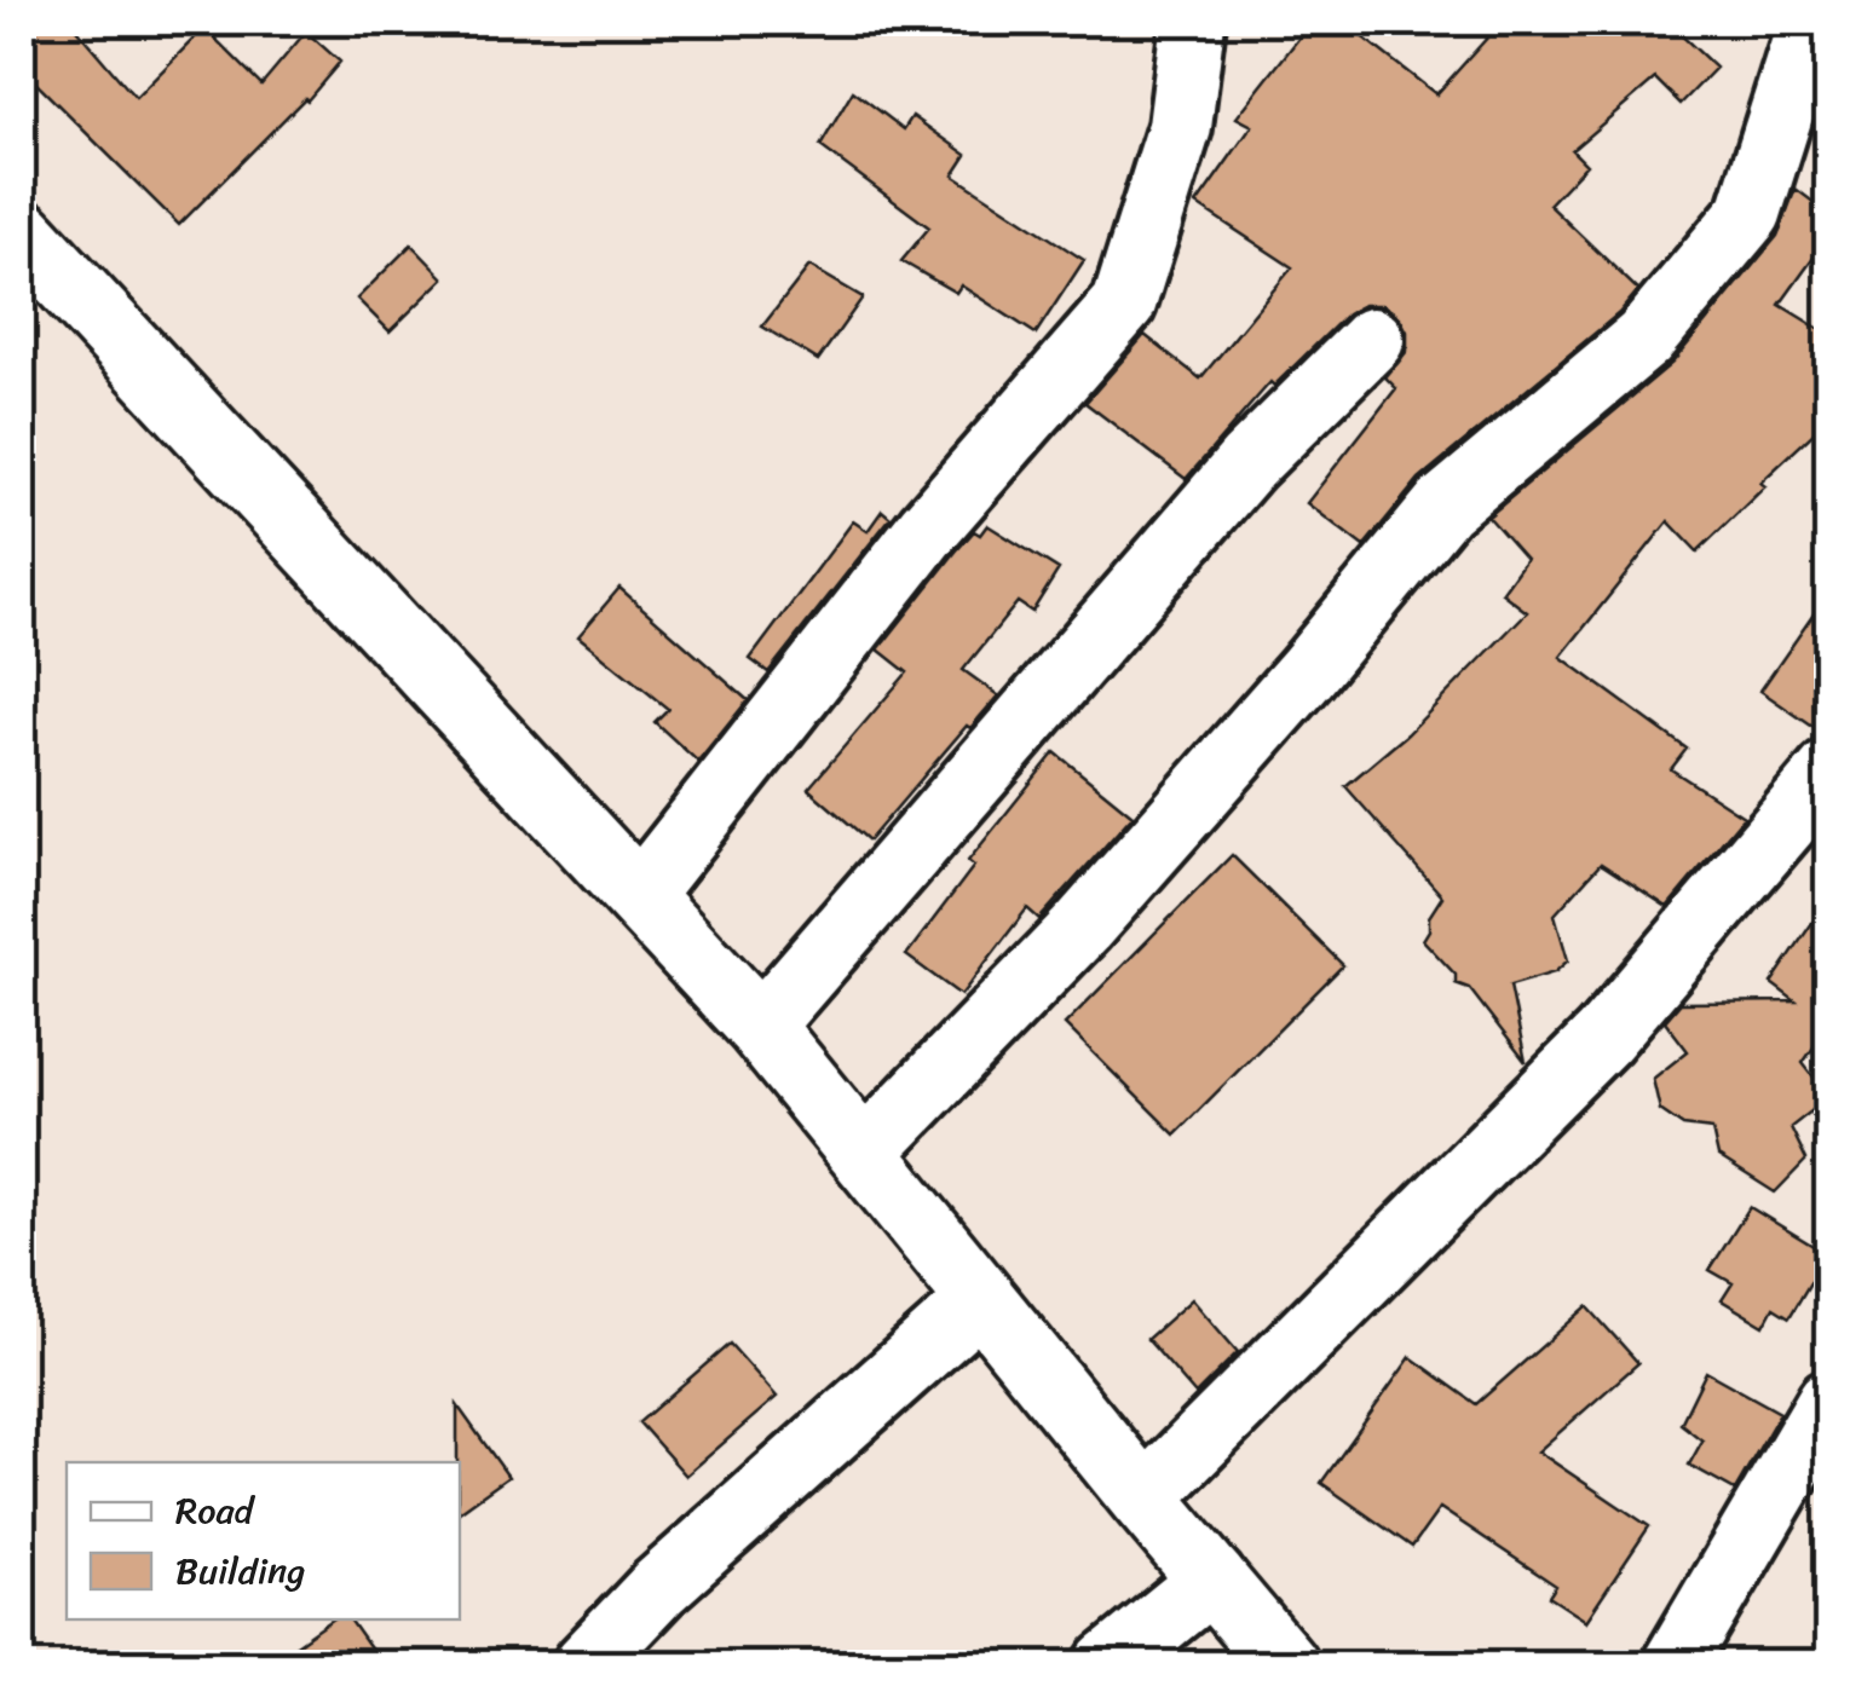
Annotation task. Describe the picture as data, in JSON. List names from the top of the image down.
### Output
{
  "legend": ["Road", "Building"]
}
